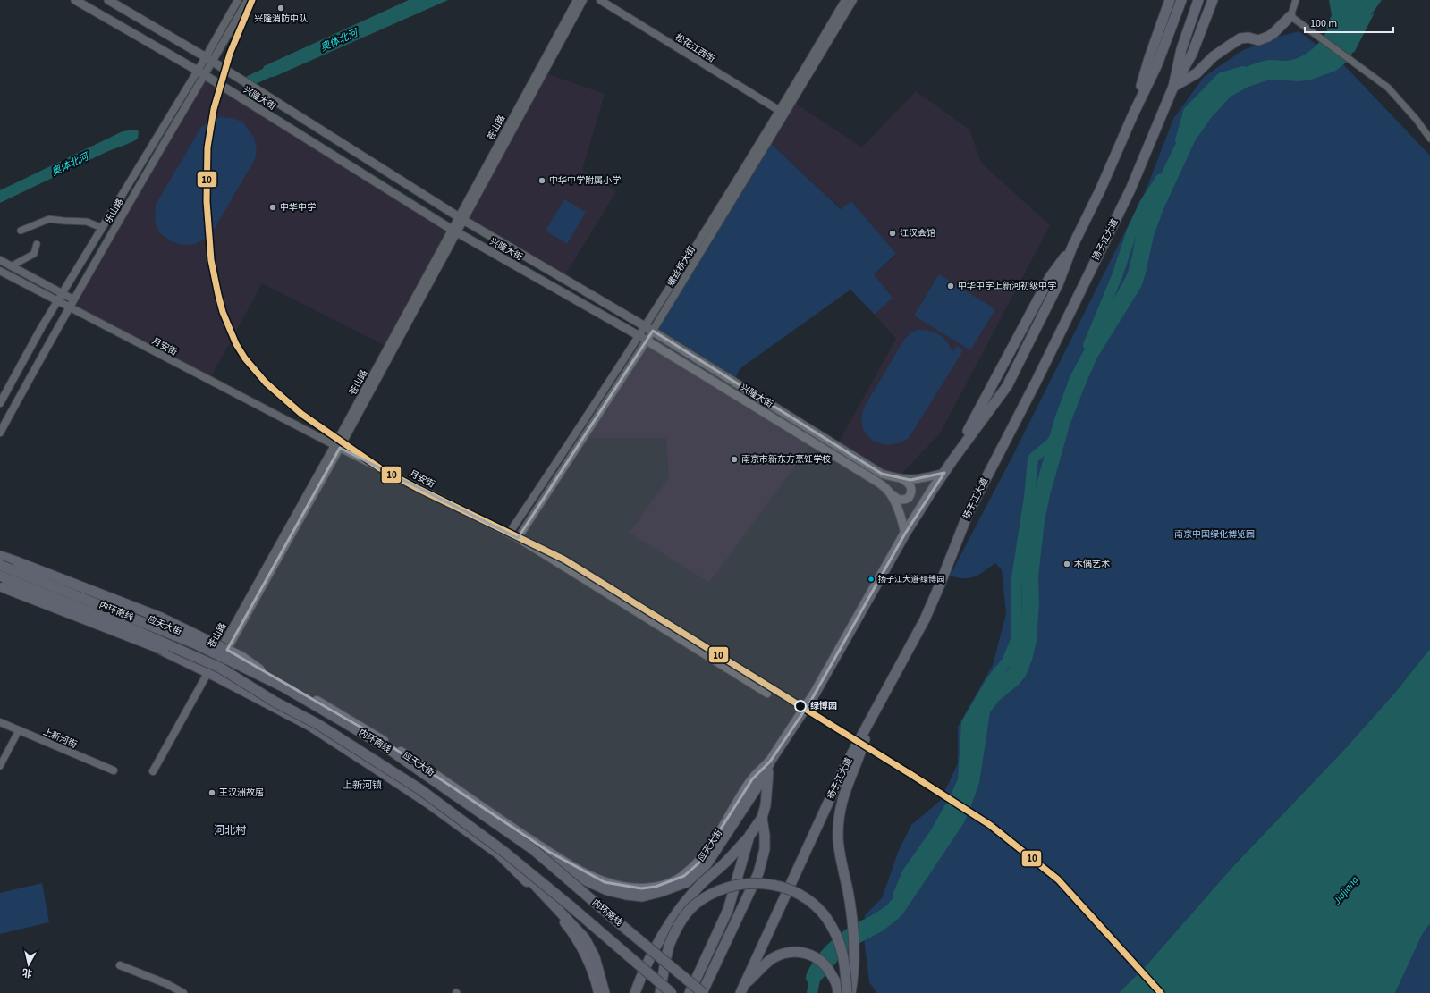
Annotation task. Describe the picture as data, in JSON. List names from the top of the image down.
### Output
{
  "streets": {
    "highway": ["扬子江大道", "内环南线"],
    "main road": ["兴隆大街", "应天大街"],
    "street": [
      "松花江西街",
      "苍山路",
      "乐山路",
      "螺丝桥大街",
      "月安街",
      "上新河街"
    ]
  },
  "crossings": [
    ["松花江西街", "螺丝桥大街"],
    ["兴隆大街", "苍山路"],
    ["兴隆大街", "乐山路"],
    ["兴隆大街", "螺丝桥大街"],
    ["苍山路", "月安街"],
    ["苍山路", "应天大街"],
    ["乐山路", "月安街"],
    ["螺丝桥大街", "月安街"]
  ],
  "districts": ["上新河镇", "河北村"],
  "water": ["奥体北河", "Jiajiang"],
  "parks": ["南京中国绿化博览园"],
  "places": [
    "兴隆消防中队",
    "中华中学附属小学",
    "中华中学",
    "江汉会馆",
    "中华中学上新河初级中学",
    "南京市新东方烹饪学校",
    "木偶艺术",
    "扬子江大道·绿博园",
    "绿博园",
    "王汉洲故居"
  ],
  "lines": ["transit line 10"],
  "scale_bar": "100 m",
  "north": "bottom"
}
